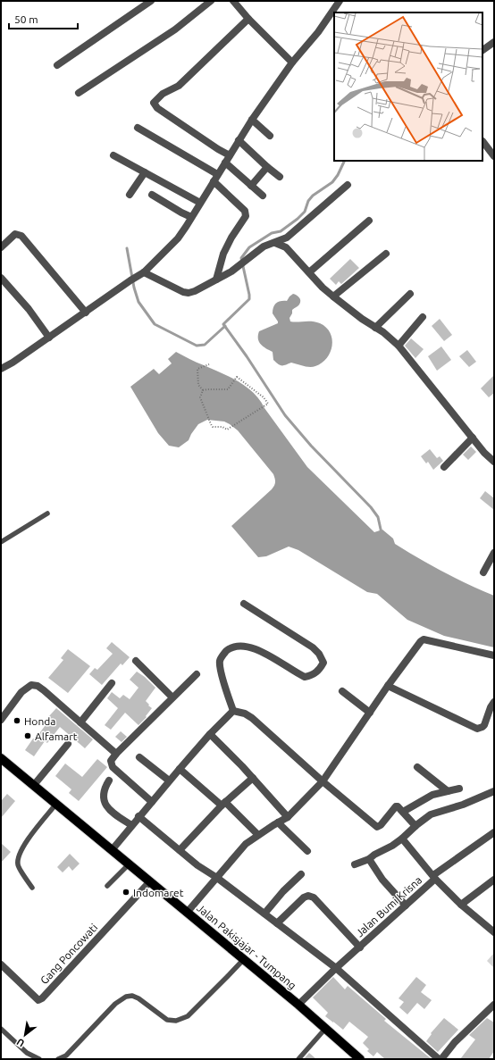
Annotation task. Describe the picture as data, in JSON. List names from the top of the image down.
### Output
{
  "streets": {
    "main road": ["Jalan Pakisjajar - Tumpang"],
    "street": ["Jalan Bumi Krisna", "Gang Poncowati"]
  },
  "crossings": [
    ["Jalan Bumi Krisna", "Jalan Pakisjajar - Tumpang"],
    ["Jalan Pakisjajar - Tumpang", "Gang Poncowati"]
  ],
  "places": ["Honda", "Alfamart", "Indomaret"],
  "scale_bar": "50 m",
  "north": "bottom left"
}
